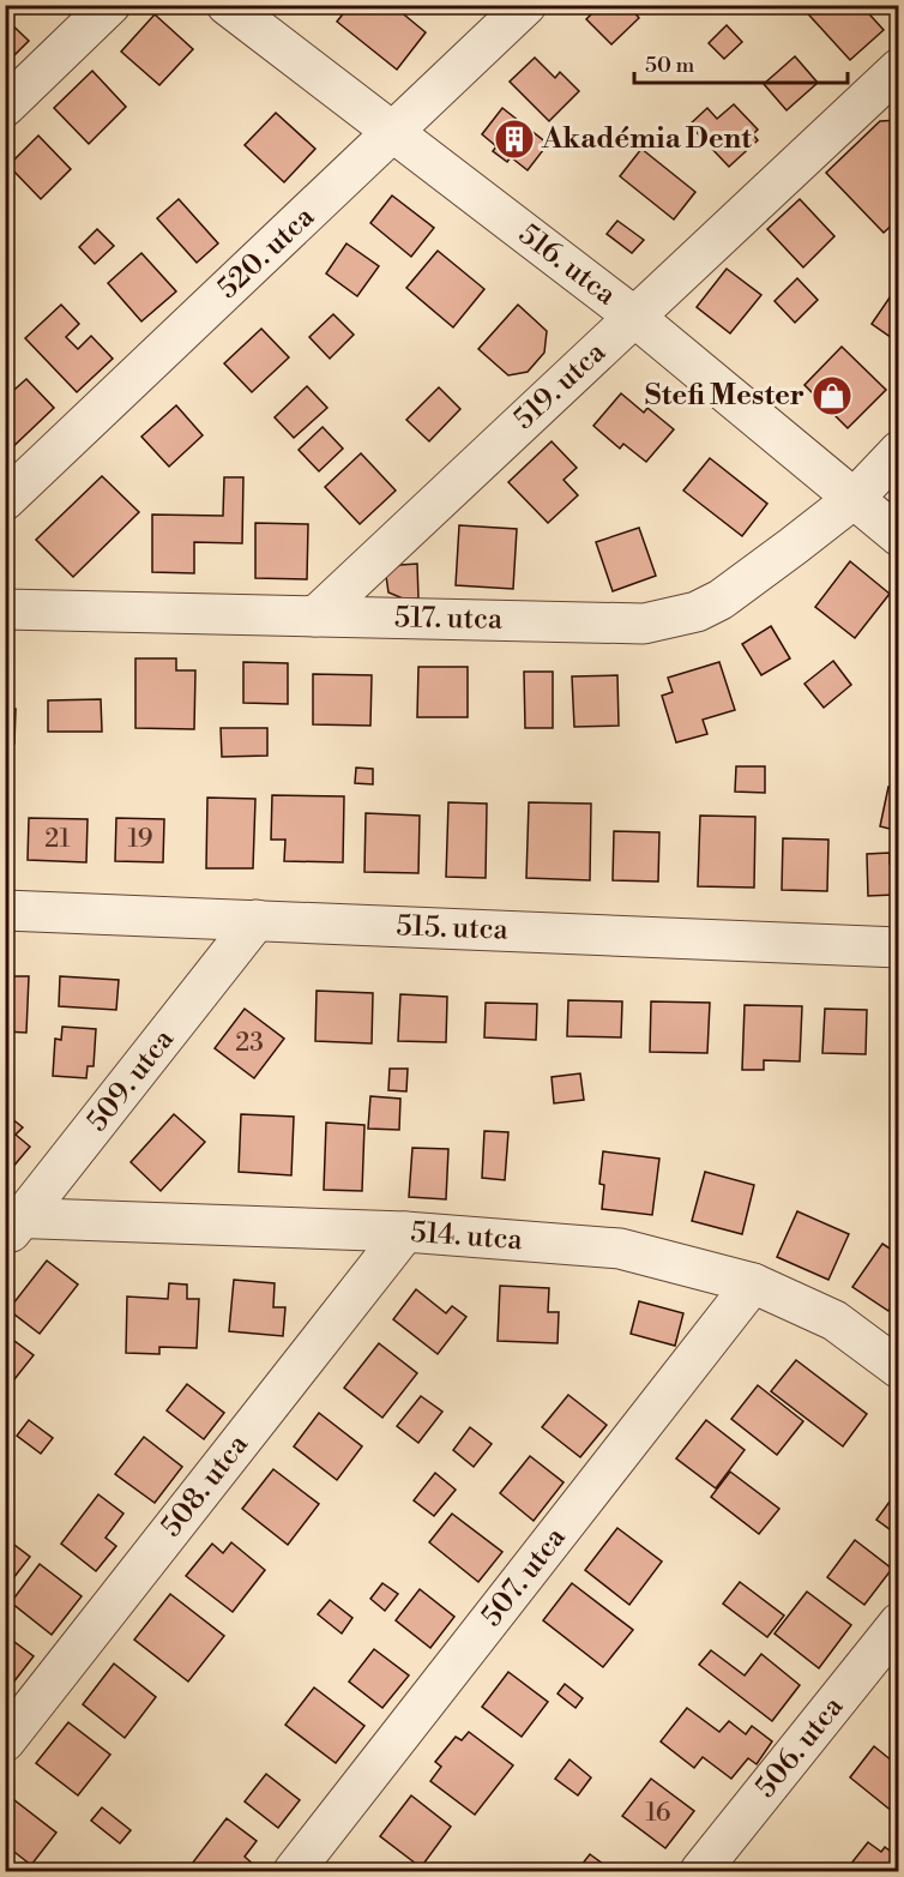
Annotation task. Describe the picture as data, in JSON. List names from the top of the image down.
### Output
{
  "streets": {
    "street": [
      "520. utca",
      "516. utca",
      "519. utca",
      "517. utca",
      "515. utca",
      "509. utca",
      "514. utca",
      "508. utca",
      "507. utca",
      "506. utca"
    ]
  },
  "crossings": [
    ["520. utca", "516. utca"],
    ["516. utca", "519. utca"],
    ["516. utca", "517. utca"],
    ["519. utca", "517. utca"],
    ["515. utca", "509. utca"],
    ["509. utca", "514. utca"],
    ["514. utca", "508. utca"],
    ["514. utca", "507. utca"]
  ],
  "places": {
    "building": ["Akadémia Dent"],
    "shop": ["Stefi Mester"]
  },
  "house_numbers": [
    "21",
    "19",
    "23",
    "16"
  ],
  "scale_bar": "50 m"
}
